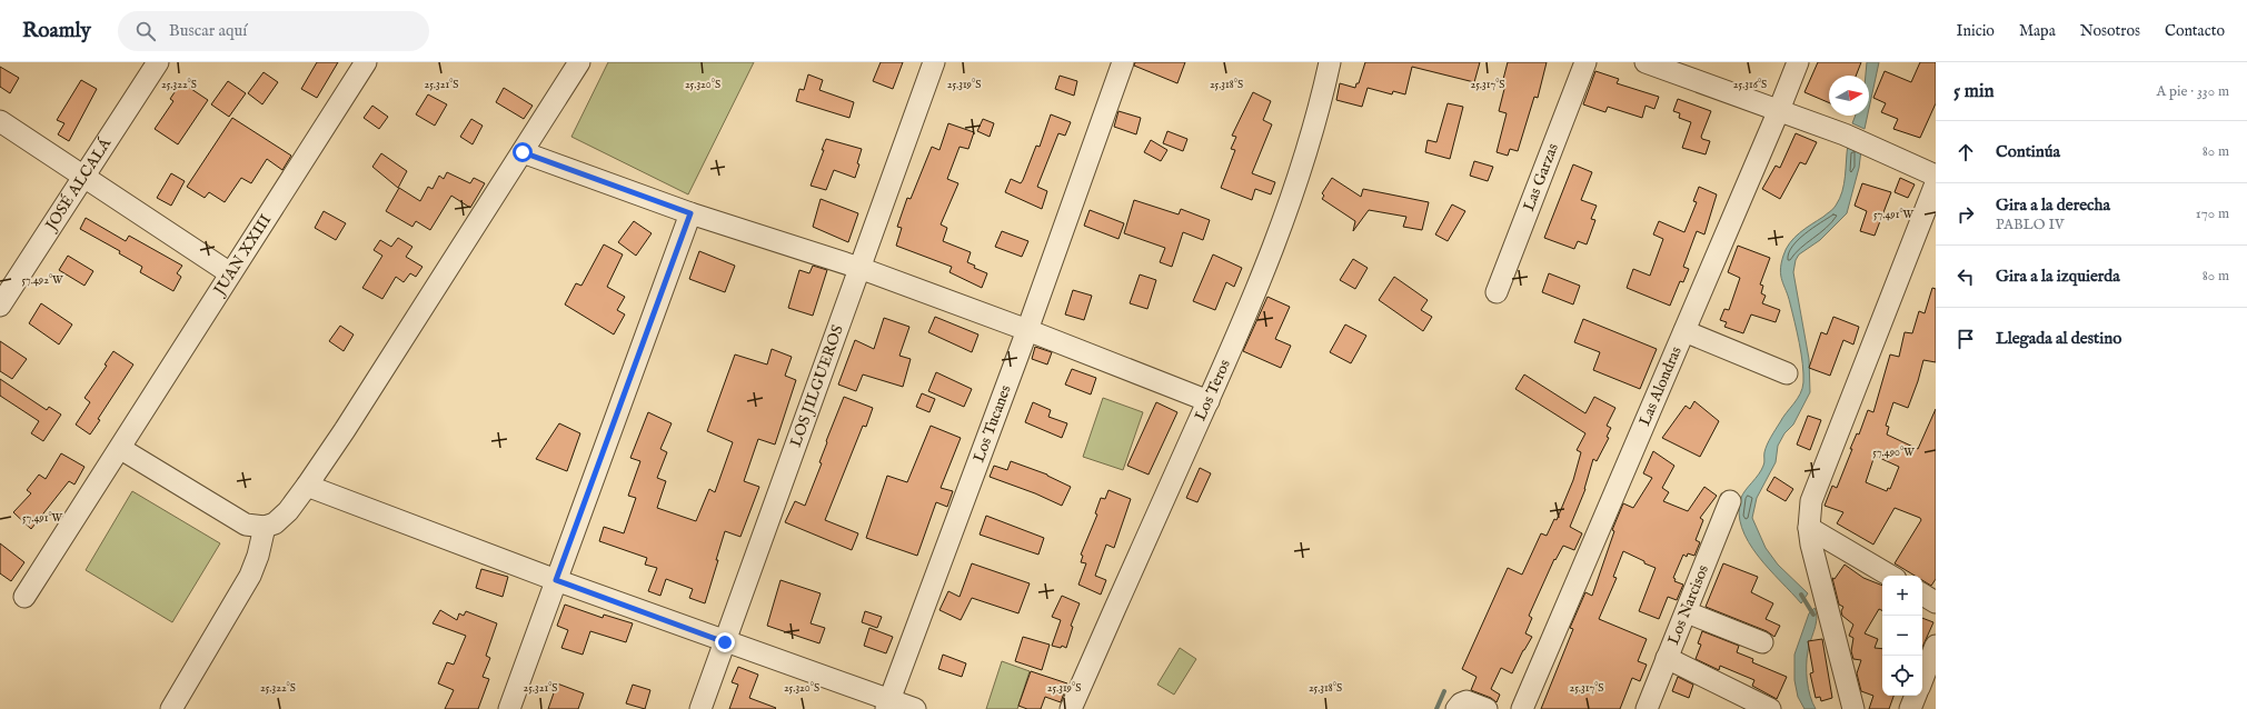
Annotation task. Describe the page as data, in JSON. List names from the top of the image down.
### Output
{
  "streets": {
    "street": [
      "Las Garzas",
      "JOSÉ ALCALÁ",
      "JUAN XXIII",
      "LOS JILGUEROS",
      "Las Alondras",
      "Los Teros",
      "Los Tucanes",
      "Los Narcisos"
    ]
  },
  "north": "right",
  "page": {
    "header": "Roamly",
    "search": "Buscar aquí",
    "nav": [
      "Inicio",
      "Mapa",
      "Nosotros",
      "Contacto"
    ],
    "heading": ["5 min", "A pie · 330 m"],
    "list": [
      ["Continúa", "80 m"],
      ["Gira a la derecha", "PABLO IV", "170 m"],
      ["Gira a la izquierda", "80 m"],
      "Llegada al destino"
    ],
    "map_buttons": ["+", "−"]
  },
  "coordinates": [
    "25.316°S",
    "25.322°S",
    "25.321°S",
    "25.320°S",
    "25.319°S",
    "25.318°S",
    "25.317°S",
    "57.491°W",
    "57.492°W",
    "57.490°W"
  ]
}
